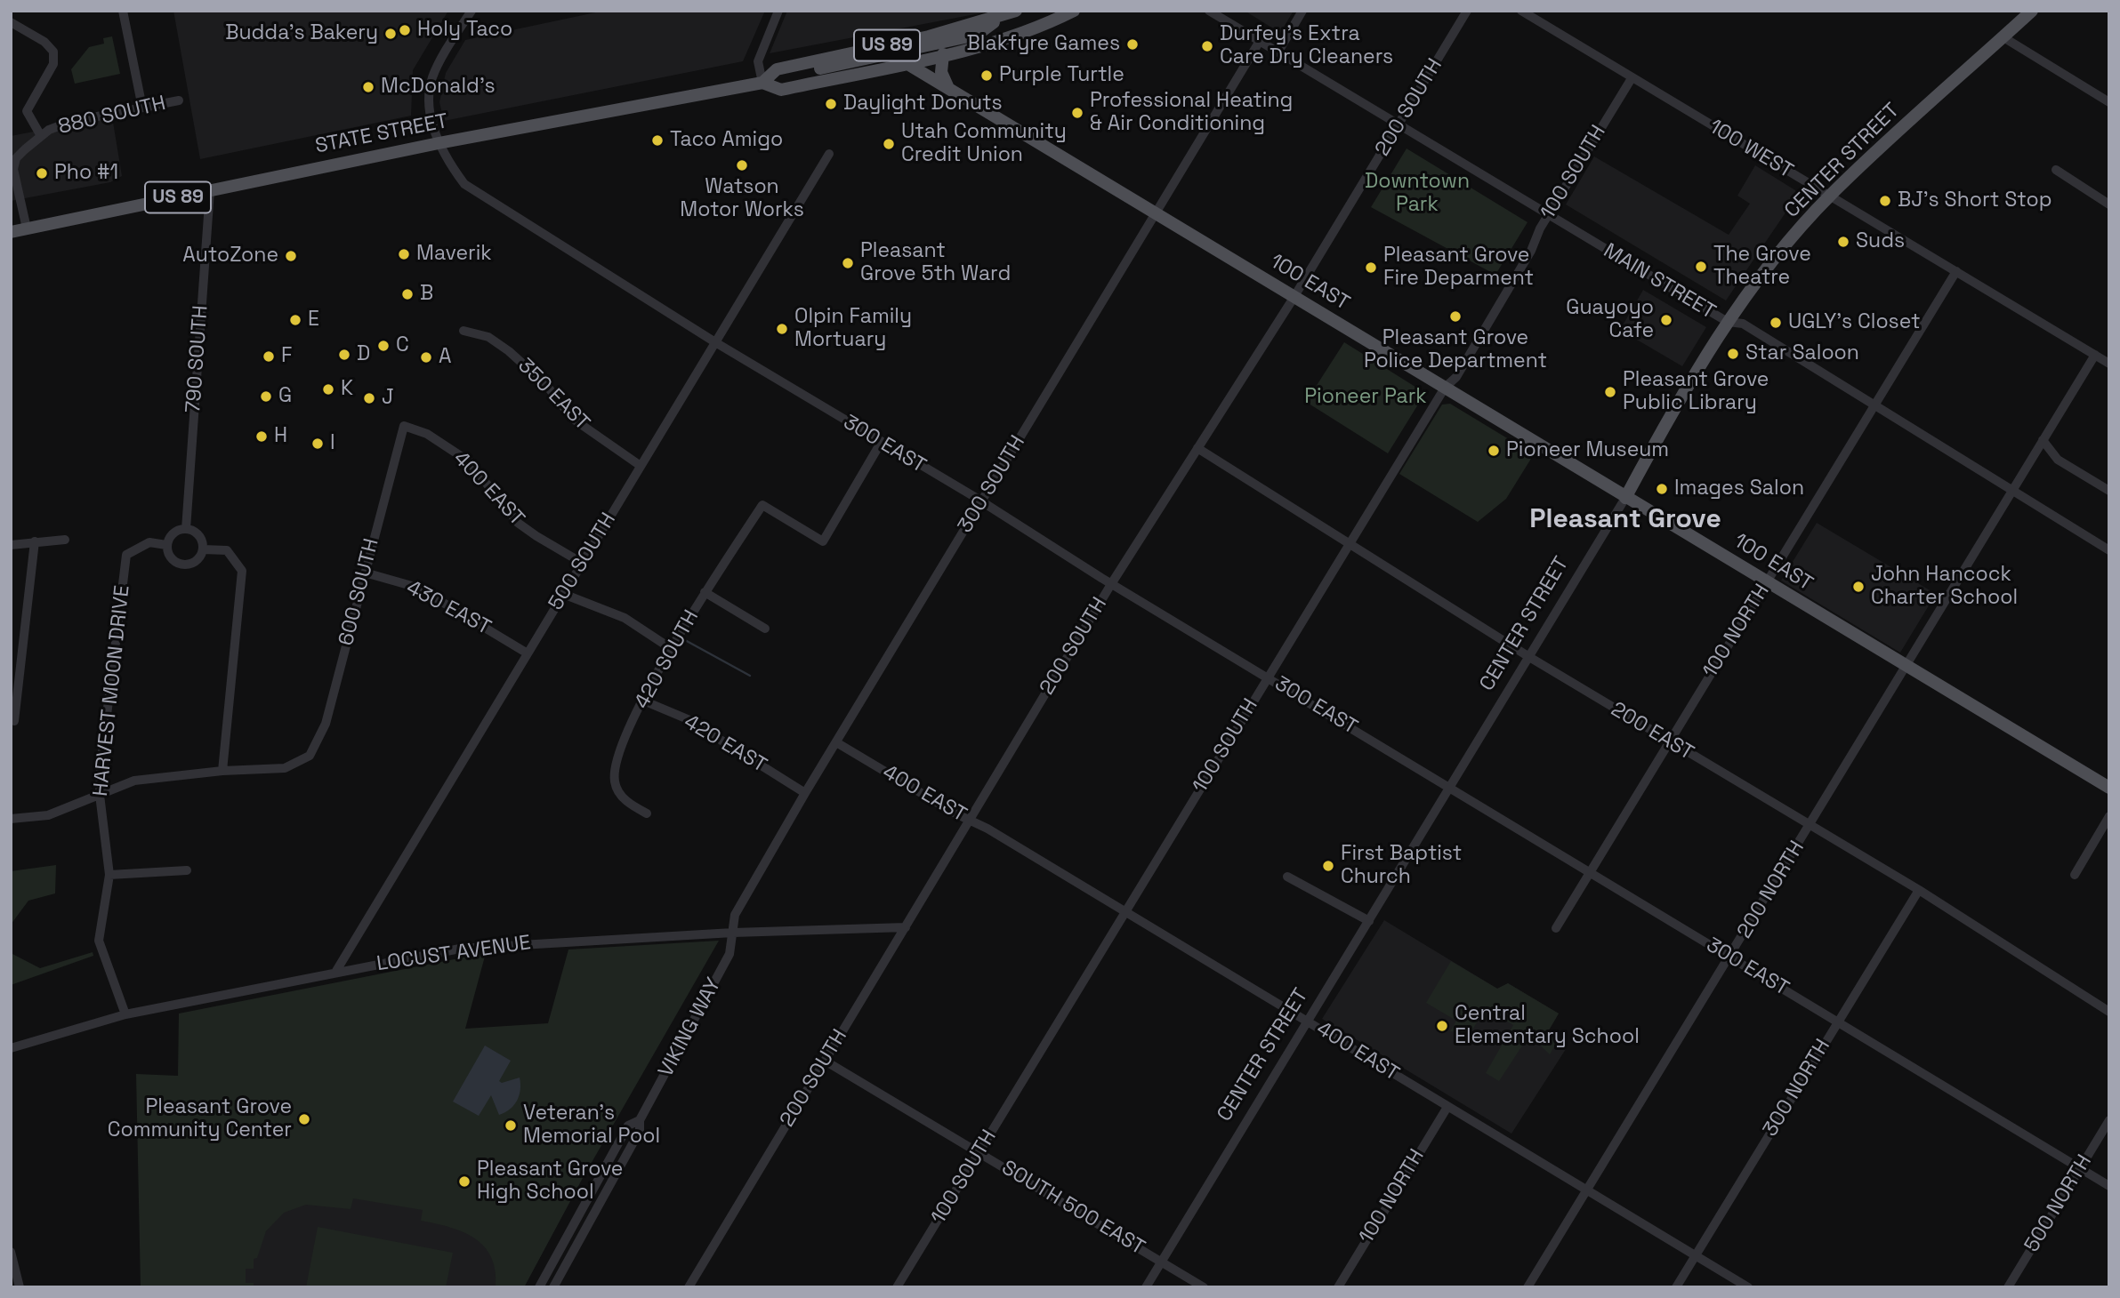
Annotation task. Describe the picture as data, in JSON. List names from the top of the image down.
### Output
{
  "streets": {
    "main road": [
      "US 89",
      "STATE STREET",
      "CENTER STREET",
      "100 EAST"
    ],
    "street": [
      "200 SOUTH",
      "880 SOUTH",
      "100 WEST",
      "100 SOUTH",
      "MAIN STREET",
      "790 SOUTH",
      "350 EAST",
      "300 EAST",
      "300 SOUTH",
      "400 EAST",
      "500 SOUTH",
      "600 SOUTH",
      "430 EAST",
      "100 NORTH",
      "420 SOUTH",
      "HARVEST MOON DRIVE",
      "200 EAST",
      "420 EAST",
      "200 NORTH",
      "LOCUST AVENUE",
      "VIKING WAY",
      "300 NORTH",
      "500 NORTH",
      "SOUTH 500 EAST"
    ]
  },
  "crossings": [
    ["200 SOUTH", "MAIN STREET"],
    ["200 SOUTH", "100 EAST"],
    ["200 SOUTH", "300 EAST"],
    ["200 SOUTH", "400 EAST"],
    ["200 SOUTH", "200 EAST"],
    ["200 SOUTH", "LOCUST AVENUE"],
    ["200 SOUTH", "SOUTH 500 EAST"],
    ["880 SOUTH", "STATE STREET"],
    ["STATE STREET", "100 EAST"],
    ["STATE STREET", "790 SOUTH"],
    ["STATE STREET", "300 EAST"],
    ["100 WEST", "CENTER STREET"],
    ["100 WEST", "100 SOUTH"],
    ["100 WEST", "100 NORTH"],
    ["100 WEST", "200 NORTH"],
    ["CENTER STREET", "MAIN STREET"],
    ["CENTER STREET", "100 EAST"],
    ["CENTER STREET", "300 EAST"],
    ["CENTER STREET", "400 EAST"],
    ["CENTER STREET", "200 EAST"],
    ["CENTER STREET", "SOUTH 500 EAST"],
    ["100 SOUTH", "MAIN STREET"],
    ["100 SOUTH", "100 EAST"],
    ["100 SOUTH", "300 EAST"],
    ["100 SOUTH", "400 EAST"],
    ["100 SOUTH", "200 EAST"],
    ["100 SOUTH", "SOUTH 500 EAST"],
    ["MAIN STREET", "300 SOUTH"],
    ["MAIN STREET", "100 NORTH"],
    ["MAIN STREET", "200 NORTH"],
    ["100 EAST", "300 SOUTH"],
    ["100 EAST", "100 NORTH"],
    ["100 EAST", "200 NORTH"],
    ["790 SOUTH", "HARVEST MOON DRIVE"],
    ["350 EAST", "500 SOUTH"],
    ["300 EAST", "300 SOUTH"],
    ["300 EAST", "500 SOUTH"],
    ["300 EAST", "100 NORTH"],
    ["300 EAST", "420 SOUTH"],
    ["300 EAST", "200 NORTH"],
    ["300 EAST", "300 NORTH"],
    ["300 EAST", "500 NORTH"],
    ["300 SOUTH", "400 EAST"],
    ["300 SOUTH", "420 EAST"],
    ["300 SOUTH", "LOCUST AVENUE"],
    ["300 SOUTH", "VIKING WAY"],
    ["400 EAST", "500 SOUTH"],
    ["400 EAST", "600 SOUTH"],
    ["400 EAST", "100 NORTH"],
    ["400 EAST", "200 NORTH"],
    ["400 EAST", "300 NORTH"],
    ["500 SOUTH", "430 EAST"],
    ["500 SOUTH", "LOCUST AVENUE"],
    ["600 SOUTH", "430 EAST"],
    ["100 NORTH", "200 EAST"],
    ["420 SOUTH", "420 EAST"],
    ["HARVEST MOON DRIVE", "LOCUST AVENUE"],
    ["200 EAST", "200 NORTH"],
    ["200 EAST", "300 NORTH"],
    ["LOCUST AVENUE", "VIKING WAY"]
  ],
  "districts": ["Pleasant Grove"],
  "parks": ["Downtown Park", "Pioneer Park"],
  "places": [
    "Holy Taco",
    "Budda's Bakery",
    "Blakfyre Games",
    "Durfey's Extra Care Dry Cleaners",
    "Purple Turtle",
    "McDonald's",
    "Daylight Donuts",
    "Professional Heating & Air Conditioning",
    "Taco Amigo",
    "Utah Community Credit Union",
    "Watson Motor Works",
    "Pho #1",
    "BJ's Short Stop",
    "Suds",
    "Maverik",
    "AutoZone",
    "Pleasant Grove 5th Ward",
    "The Grove Theatre",
    "Pleasant Grove Fire Deparment",
    "B",
    "Pleasant Grove Police Department",
    "E",
    "Guayoyo Cafe",
    "UGLY's Closet",
    "Olpin Family Mortuary",
    "C",
    "Star Saloon",
    "D",
    "F",
    "A",
    "K",
    "Pleasant Grove Public Library",
    "G",
    "J",
    "H",
    "I",
    "Pioneer Museum",
    "Images Salon",
    "John Hancock Charter School",
    "First Baptist Church",
    "Central Elementary School",
    "Pleasant Grove Community Center",
    "Veteran's Memorial Pool",
    "Pleasant Grove High School"
  ]
}
